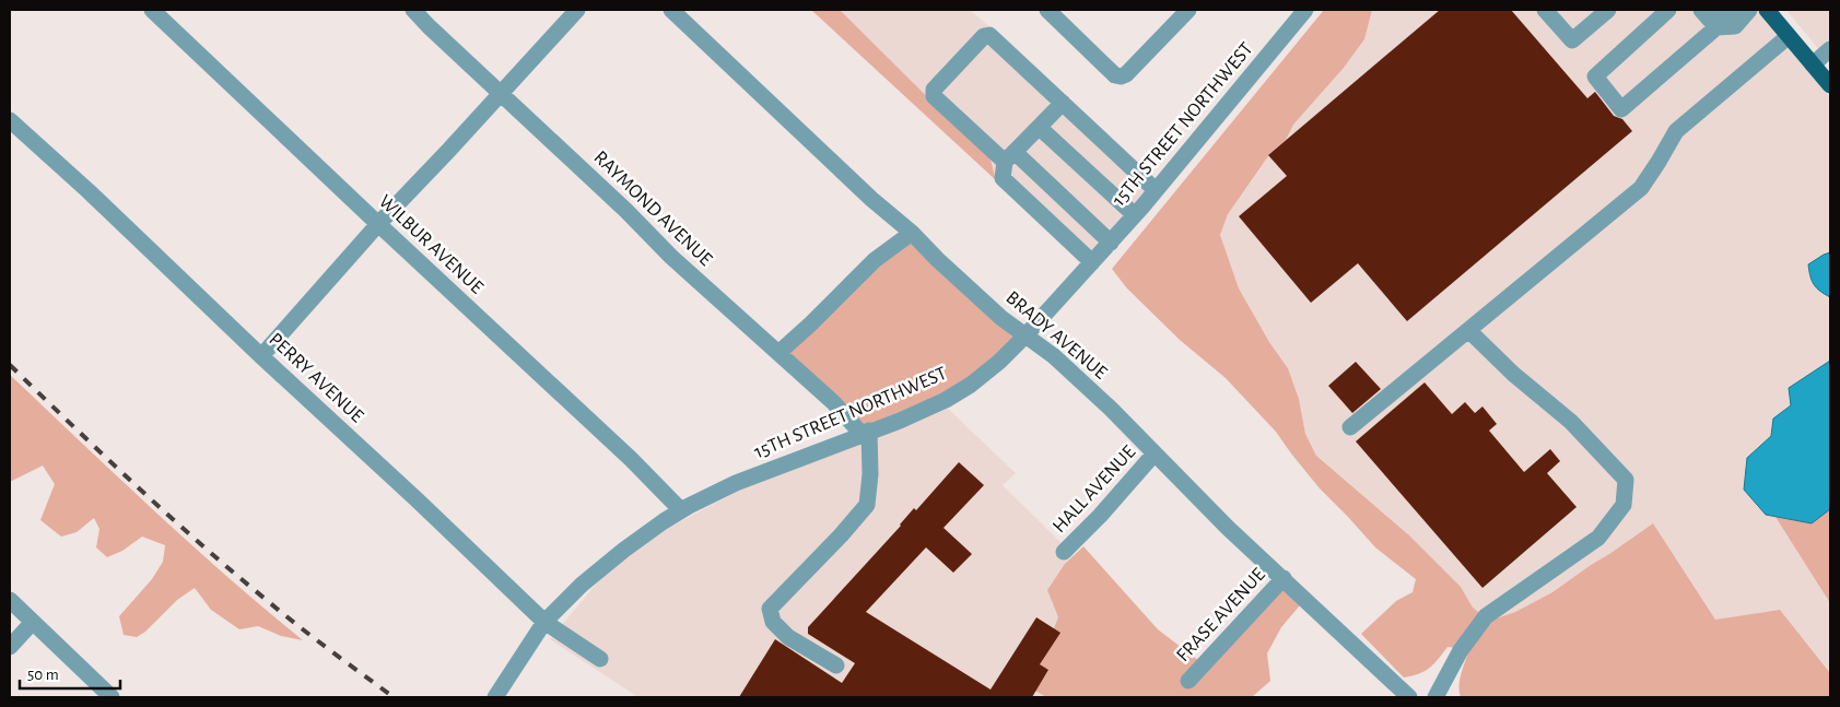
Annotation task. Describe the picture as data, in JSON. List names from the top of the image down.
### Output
{
  "streets": {
    "street": [
      "15TH STREET NORTHWEST",
      "RAYMOND AVENUE",
      "WILBUR AVENUE",
      "BRADY AVENUE",
      "PERRY AVENUE",
      "HALL AVENUE",
      "FRASE AVENUE"
    ]
  },
  "crossings": [
    ["15TH STREET NORTHWEST", "RAYMOND AVENUE"],
    ["15TH STREET NORTHWEST", "WILBUR AVENUE"],
    ["15TH STREET NORTHWEST", "BRADY AVENUE"],
    ["15TH STREET NORTHWEST", "PERRY AVENUE"],
    ["BRADY AVENUE", "HALL AVENUE"],
    ["BRADY AVENUE", "FRASE AVENUE"]
  ],
  "scale_bar": "50 m"
}
